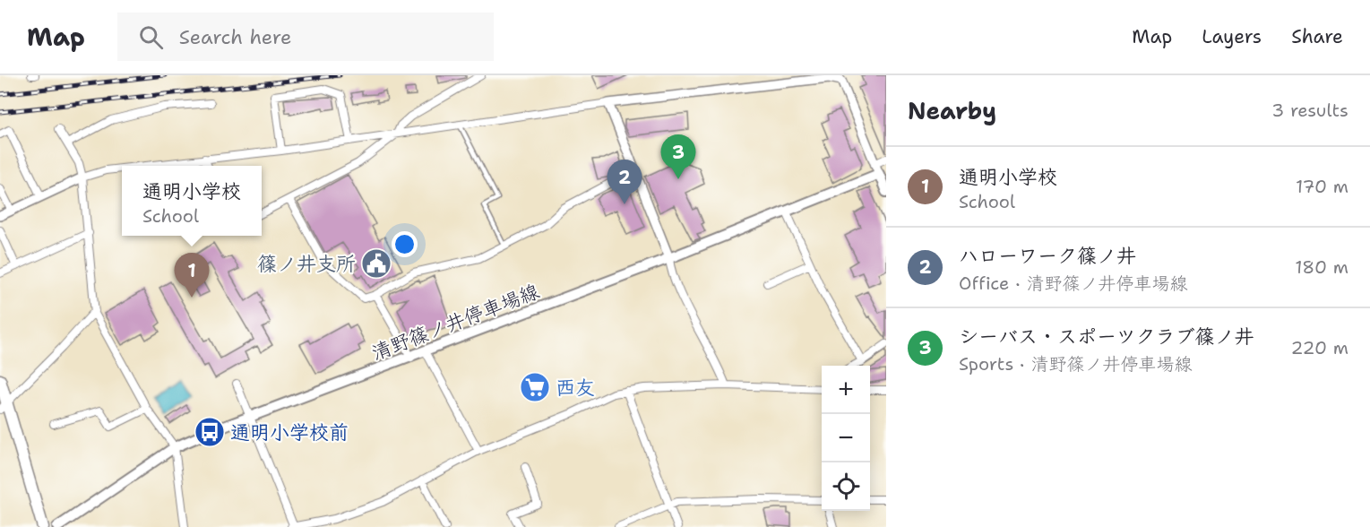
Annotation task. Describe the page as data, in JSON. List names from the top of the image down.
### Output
{
  "streets": {
    "main road": ["清野篠ノ井停車場線"]
  },
  "places": {
    "public building": ["篠ノ井支所"],
    "supermarket": ["西友"],
    "bus stop": ["通明小学校前"]
  },
  "page": {
    "header": "Map",
    "search": "Search here",
    "nav": ["Map", "Layers", "Share"],
    "heading": ["Nearby", "3 results"],
    "pins": ["3", "2", "1"],
    "list": [
      {
        "mark": "1",
        "name": "通明小学校",
        "note": "School",
        "value": "170 m"
      },
      {
        "mark": "2",
        "name": "ハローワーク篠ノ井",
        "note": "Office · 清野篠ノ井停車場線",
        "value": "180 m"
      },
      {
        "mark": "3",
        "name": "シーバス・スポーツクラブ篠ノ井",
        "note": "Sports · 清野篠ノ井停車場線",
        "value": "220 m"
      }
    ],
    "popup": ["通明小学校", "School"],
    "map_buttons": ["+", "−"]
  }
}
